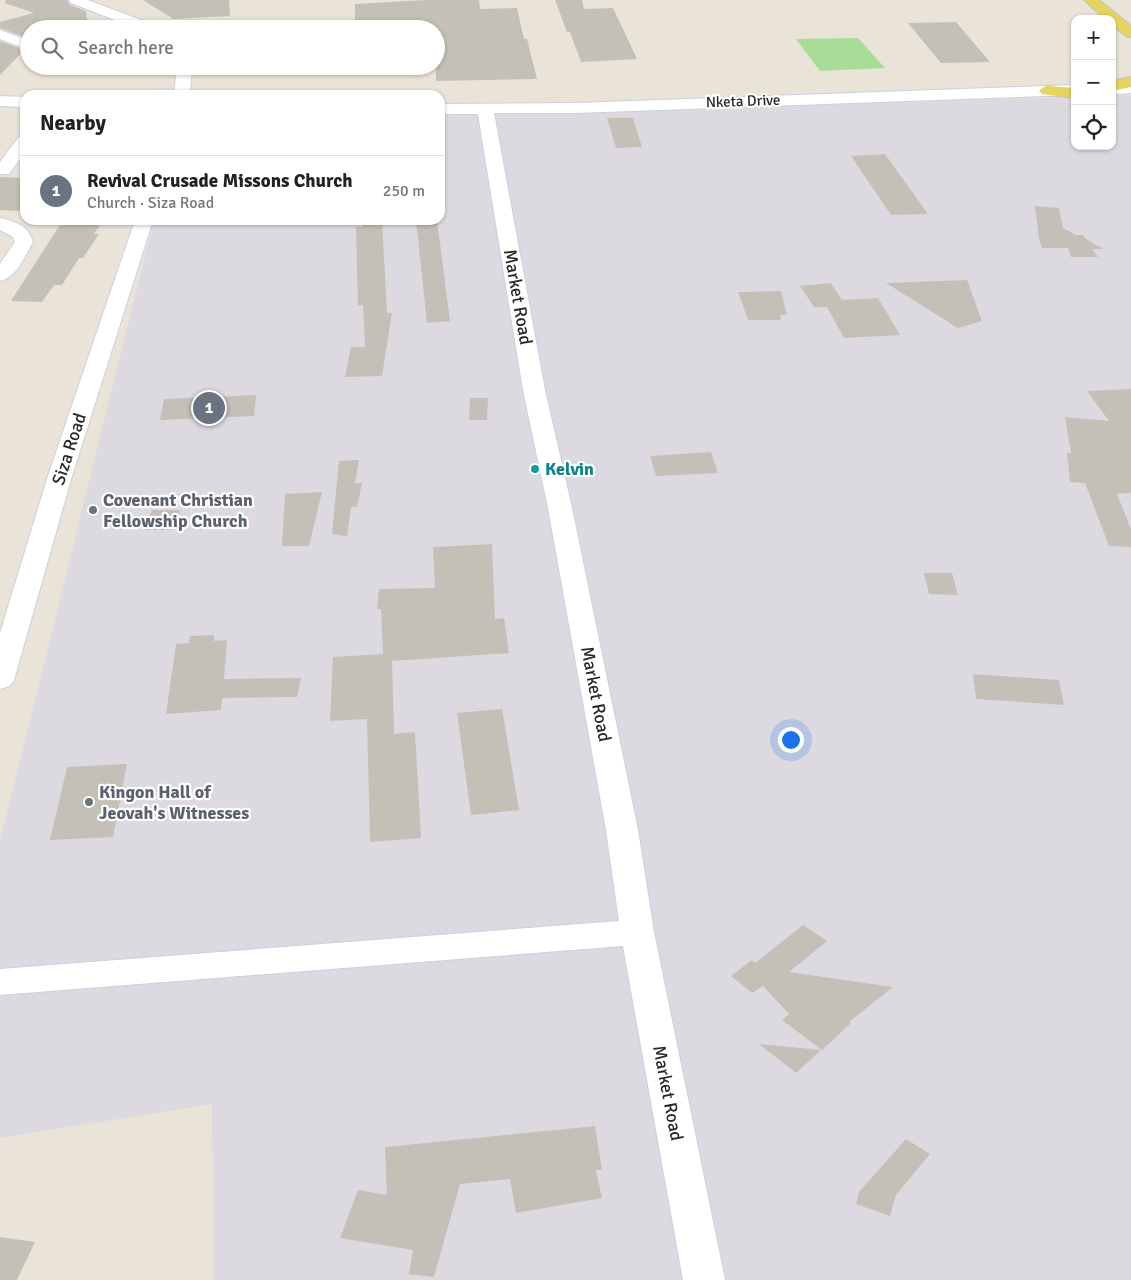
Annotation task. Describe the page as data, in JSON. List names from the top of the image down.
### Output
{
  "streets": {
    "street": ["Nketa Drive", "Market Road", "Siza Road"]
  },
  "crossings": [
    ["Nketa Drive", "Market Road"]
  ],
  "places": ["Kelvin", "Covenant Christian Fellowship Church", "Kingon Hall of Jeovah's Witnesses"],
  "page": {
    "map_buttons": ["+", "−"],
    "search": "Search here",
    "heading": "Nearby",
    "list": [
      {
        "mark": "1",
        "name": "Revival Crusade Missons Church",
        "note": "Church · Siza Road",
        "value": "250 m"
      }
    ],
    "pins": "1"
  }
}
